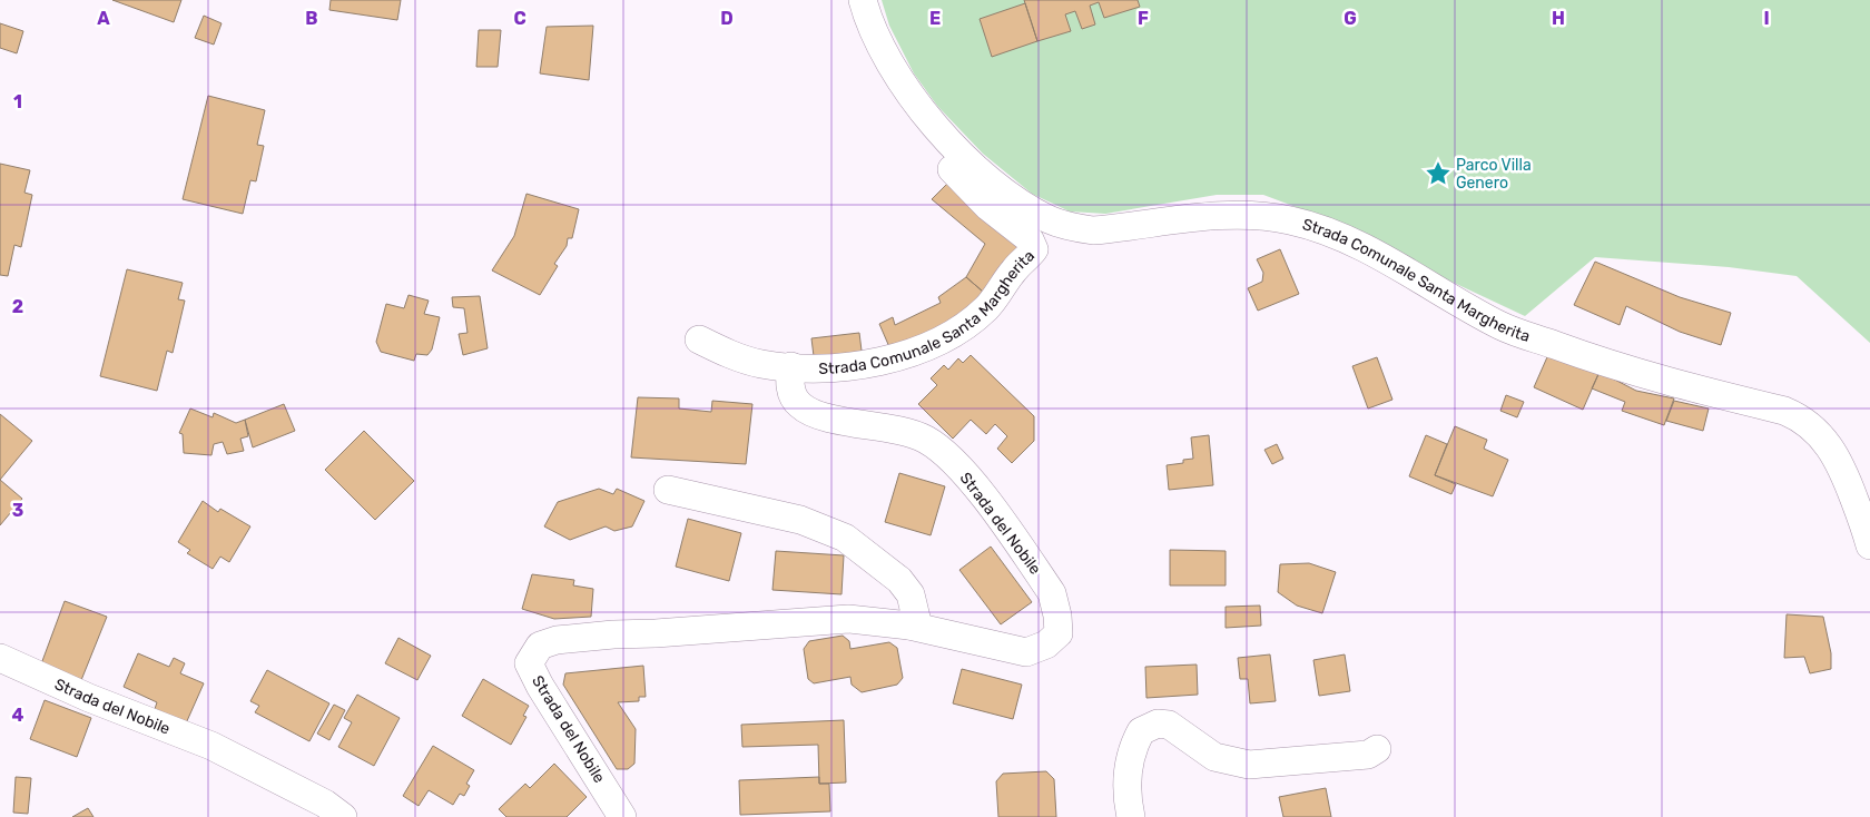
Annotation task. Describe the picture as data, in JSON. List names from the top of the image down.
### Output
{
  "streets": {
    "street": ["Strada Comunale Santa Margherita", "Strada del Nobile"]
  },
  "crossings": [
    ["Strada Comunale Santa Margherita", "Strada del Nobile"]
  ],
  "places": {
    "place": ["Parco Villa Genero"]
  },
  "grid": {
    "columns": [
      "A",
      "B",
      "C",
      "D",
      "E",
      "F",
      "G",
      "H",
      "I"
    ],
    "rows": [
      "1",
      "2",
      "3",
      "4"
    ]
  }
}
